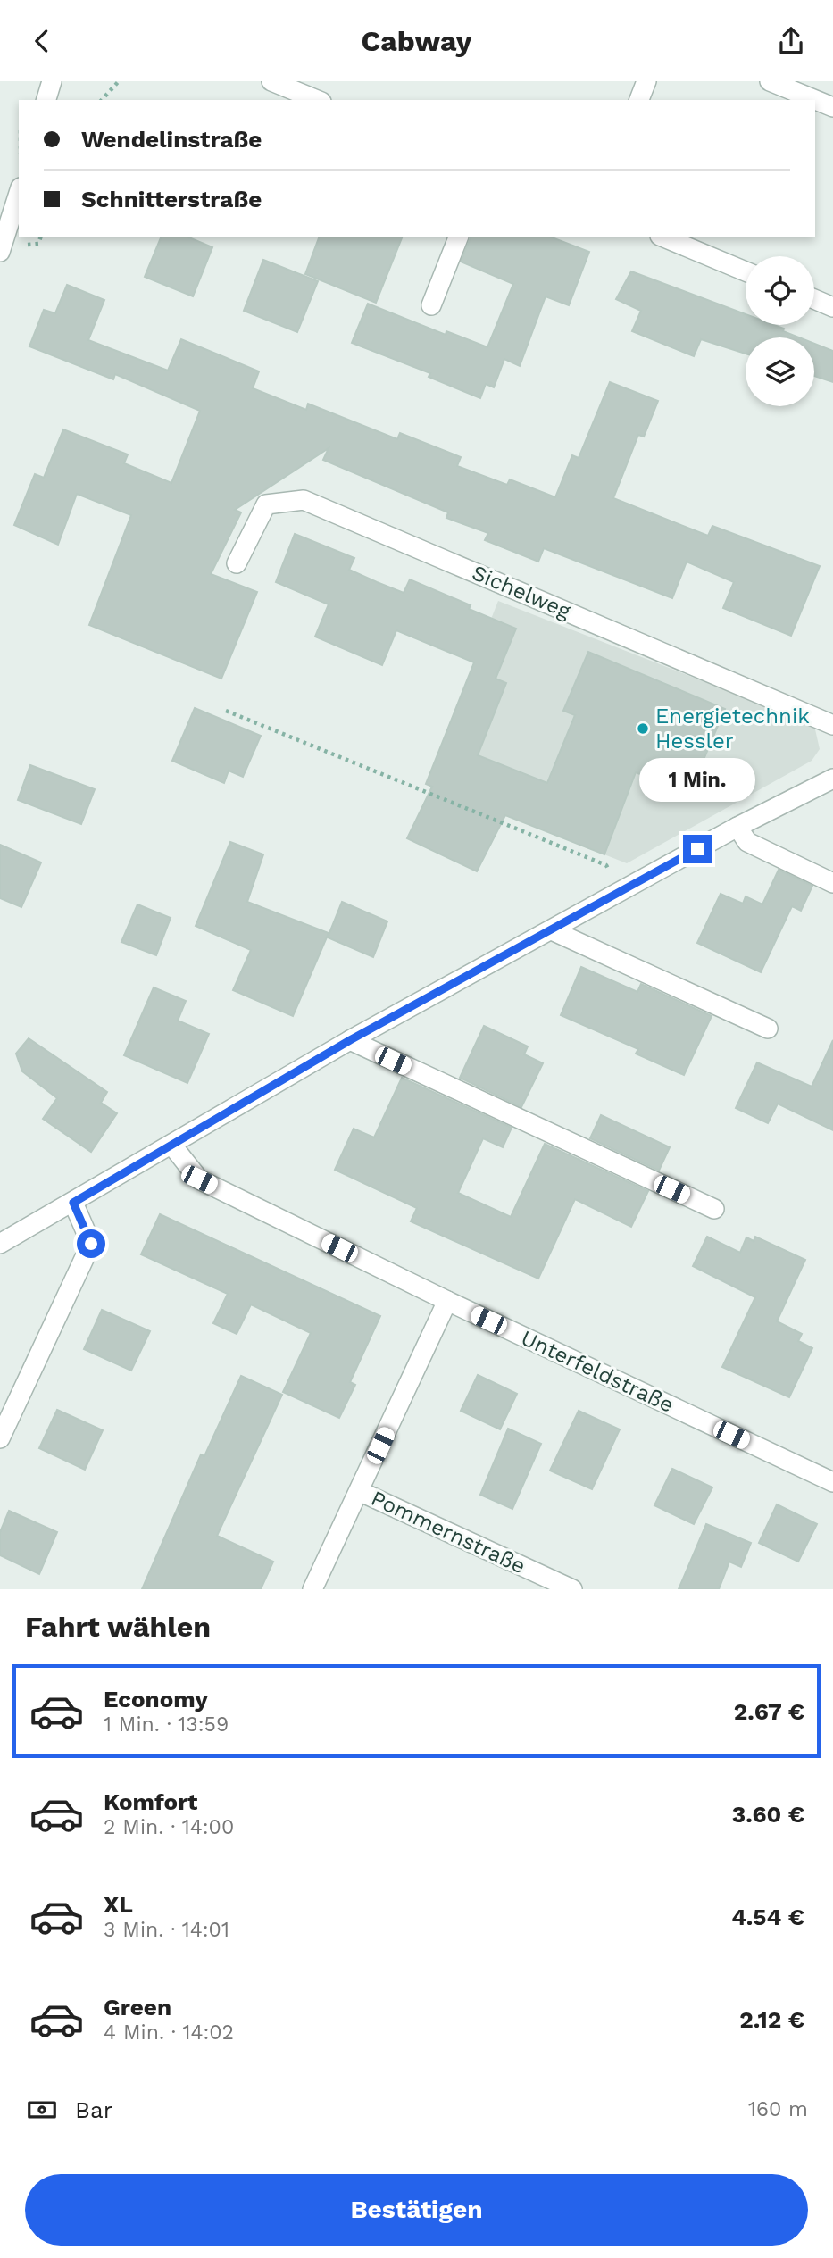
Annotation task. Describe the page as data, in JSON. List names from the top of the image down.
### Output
{
  "streets": {
    "street": ["Sichelweg", "Unterfeldstraße", "Pommernstraße"]
  },
  "places": ["Energietechnik Hessler"],
  "page": {
    "header": "Cabway",
    "banner": ["Wendelinstraße", "Schnitterstraße"],
    "bubble": "1 Min.",
    "heading": "Fahrt wählen",
    "list": [
      {
        "name": "Economy",
        "note": "1 Min. · 13:59",
        "value": "2.67 €"
      },
      {
        "name": "Komfort",
        "note": "2 Min. · 14:00",
        "value": "3.60 €"
      },
      {
        "name": "XL",
        "note": "3 Min. · 14:01",
        "value": "4.54 €"
      },
      {
        "name": "Green",
        "note": "4 Min. · 14:02",
        "value": "2.12 €"
      }
    ],
    "pay": ["Bar", "160 m"],
    "buttons": "Bestätigen"
  }
}
